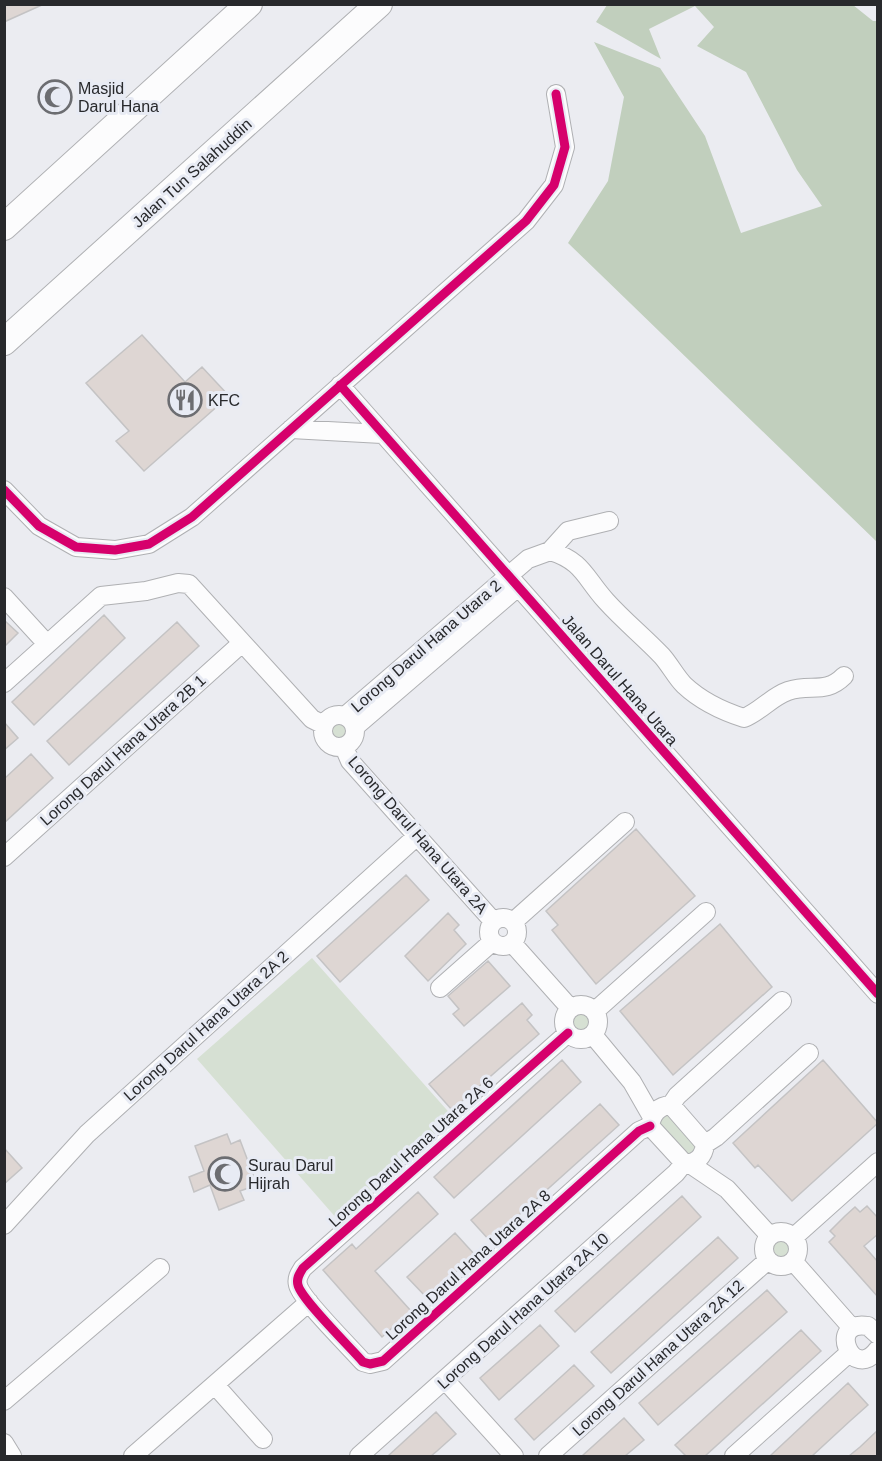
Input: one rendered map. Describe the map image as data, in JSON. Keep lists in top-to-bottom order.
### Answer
{
  "streets": {
    "highway": ["Jalan Tun Salahuddin"],
    "street": [
      "Lorong Darul Hana Utara 2",
      "Jalan Darul Hana Utara",
      "Lorong Darul Hana Utara 2B 1",
      "Lorong Darul Hana Utara 2A",
      "Lorong Darul Hana Utara 2A 2",
      "Lorong Darul Hana Utara 2A 6",
      "Lorong Darul Hana Utara 2A 8",
      "Lorong Darul Hana Utara 2A 10",
      "Lorong Darul Hana Utara 2A 12"
    ]
  },
  "crossings": [
    ["Lorong Darul Hana Utara 2", "Jalan Darul Hana Utara"],
    ["Lorong Darul Hana Utara 2", "Lorong Darul Hana Utara 2A"],
    ["Lorong Darul Hana Utara 2A", "Lorong Darul Hana Utara 2A 2"],
    ["Lorong Darul Hana Utara 2A 6", "Lorong Darul Hana Utara 2A 8"]
  ],
  "places": {
    "mosque": ["Masjid Darul Hana", "Surau Darul Hijrah"],
    "restaurant": ["KFC"]
  }
}
